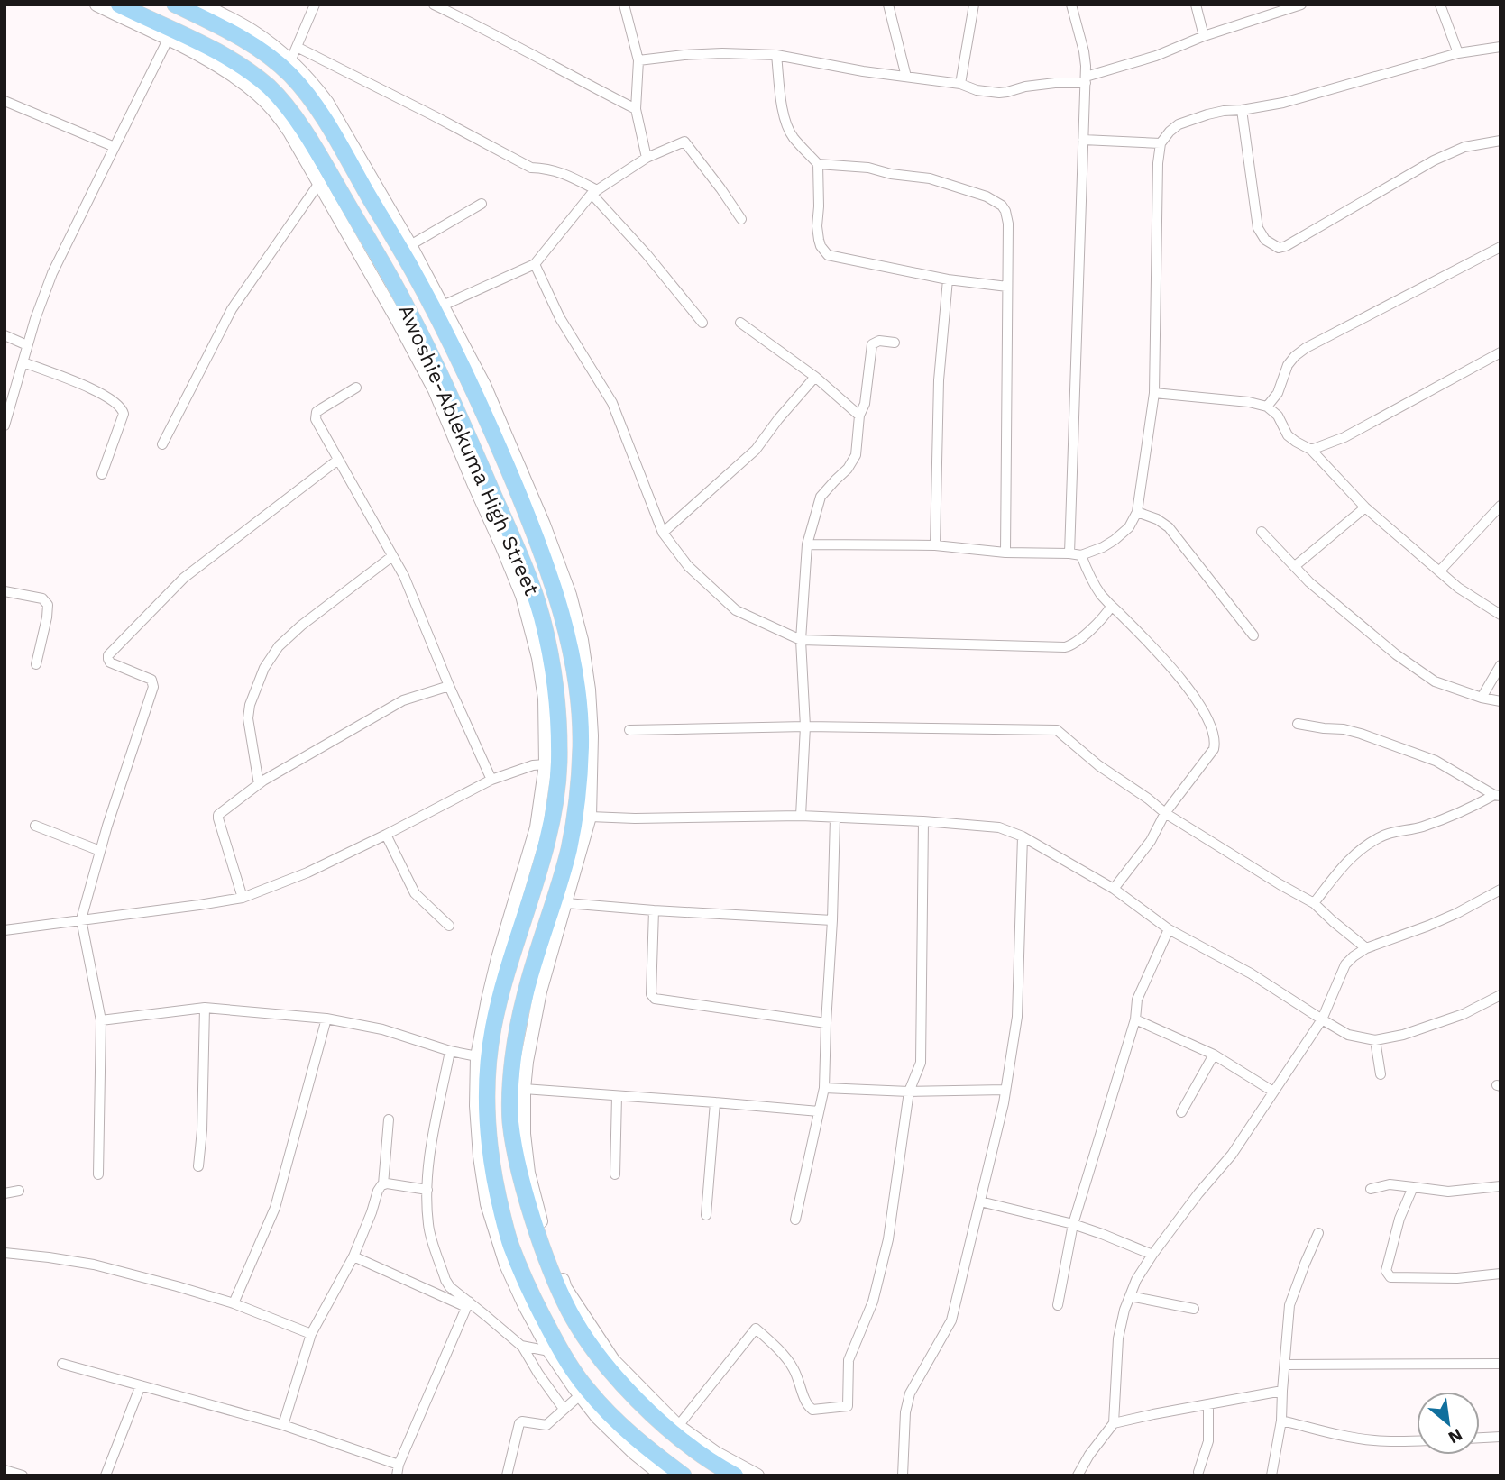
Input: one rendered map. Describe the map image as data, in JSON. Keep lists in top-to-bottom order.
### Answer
{
  "streets": {
    "main road": ["Awoshie-Ablekuma High Street"]
  },
  "north": "bottom right"
}
